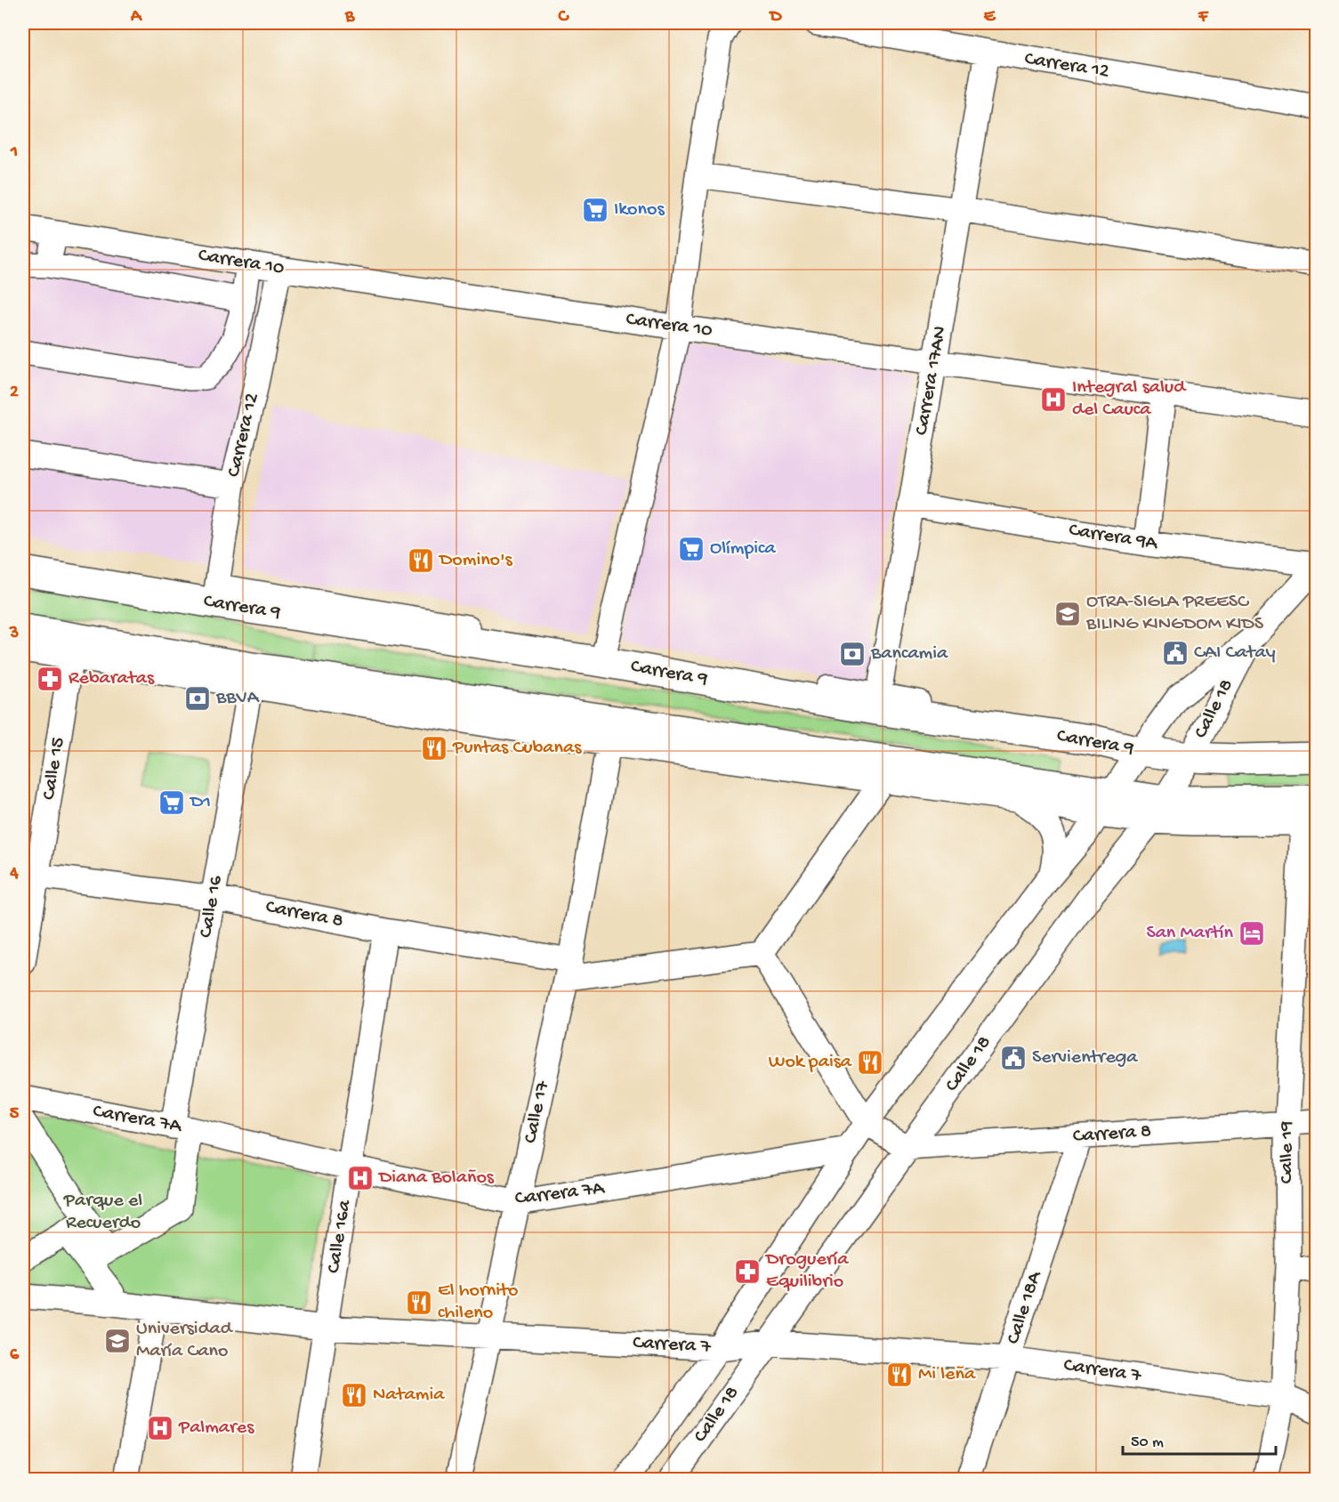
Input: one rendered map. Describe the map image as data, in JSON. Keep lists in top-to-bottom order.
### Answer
{
  "streets": {
    "main road": ["Carrera 9"],
    "street": [
      "Carrera 12",
      "Carrera 10",
      "Carrera 17AN",
      "Carrera 9A",
      "Calle 18",
      "Calle 15",
      "Calle 16",
      "Carrera 8",
      "Calle 17",
      "Carrera 7A",
      "Calle 19",
      "Calle 16a",
      "Calle 18A",
      "Carrera 7"
    ]
  },
  "crossings": [
    ["Carrera 12", "Carrera 10"],
    ["Carrera 12", "Carrera 17AN"],
    ["Carrera 12", "Carrera 9"],
    ["Carrera 10", "Carrera 17AN"],
    ["Carrera 17AN", "Carrera 9A"],
    ["Carrera 17AN", "Carrera 9"],
    ["Carrera 9", "Calle 18"],
    ["Calle 18", "Carrera 8"],
    ["Calle 18", "Carrera 7A"],
    ["Calle 18", "Carrera 7"],
    ["Calle 15", "Carrera 8"],
    ["Calle 16", "Carrera 8"],
    ["Calle 16", "Carrera 7A"],
    ["Carrera 8", "Calle 17"],
    ["Carrera 8", "Calle 19"],
    ["Carrera 8", "Calle 16a"],
    ["Carrera 8", "Calle 18A"],
    ["Calle 17", "Carrera 7A"],
    ["Calle 17", "Carrera 7"],
    ["Carrera 7A", "Calle 16a"],
    ["Calle 19", "Carrera 7"],
    ["Calle 16a", "Carrera 7"],
    ["Calle 18A", "Carrera 7"]
  ],
  "parks": ["Parque el Recuerdo"],
  "places": {
    "supermarket": ["Ikonos", "Olímpica", "D1"],
    "hospital": ["Integral salud del Cauca", "Diana Bolaños", "Palmares"],
    "restaurant": [
      "Domino's",
      "Puntas Cubanas",
      "Wok paisa",
      "El hornito chileno",
      "Mi leña",
      "Natamia"
    ],
    "school or university": ["OTRA-SIGLA PREESC BILING KINGDOM KIDS", "Universidad María Cano"],
    "public building": ["CAI Catay", "Servientrega"],
    "bank": ["Bancamia", "BBVA"],
    "pharmacy": ["Rebaratas", "Droguería Equilibrio"],
    "hotel": ["San Martín"]
  },
  "scale_bar": "50 m",
  "grid": {
    "columns": [
      "A",
      "B",
      "C",
      "D",
      "E",
      "F"
    ],
    "rows": [
      "1",
      "2",
      "3",
      "4",
      "5",
      "6"
    ]
  }
}
